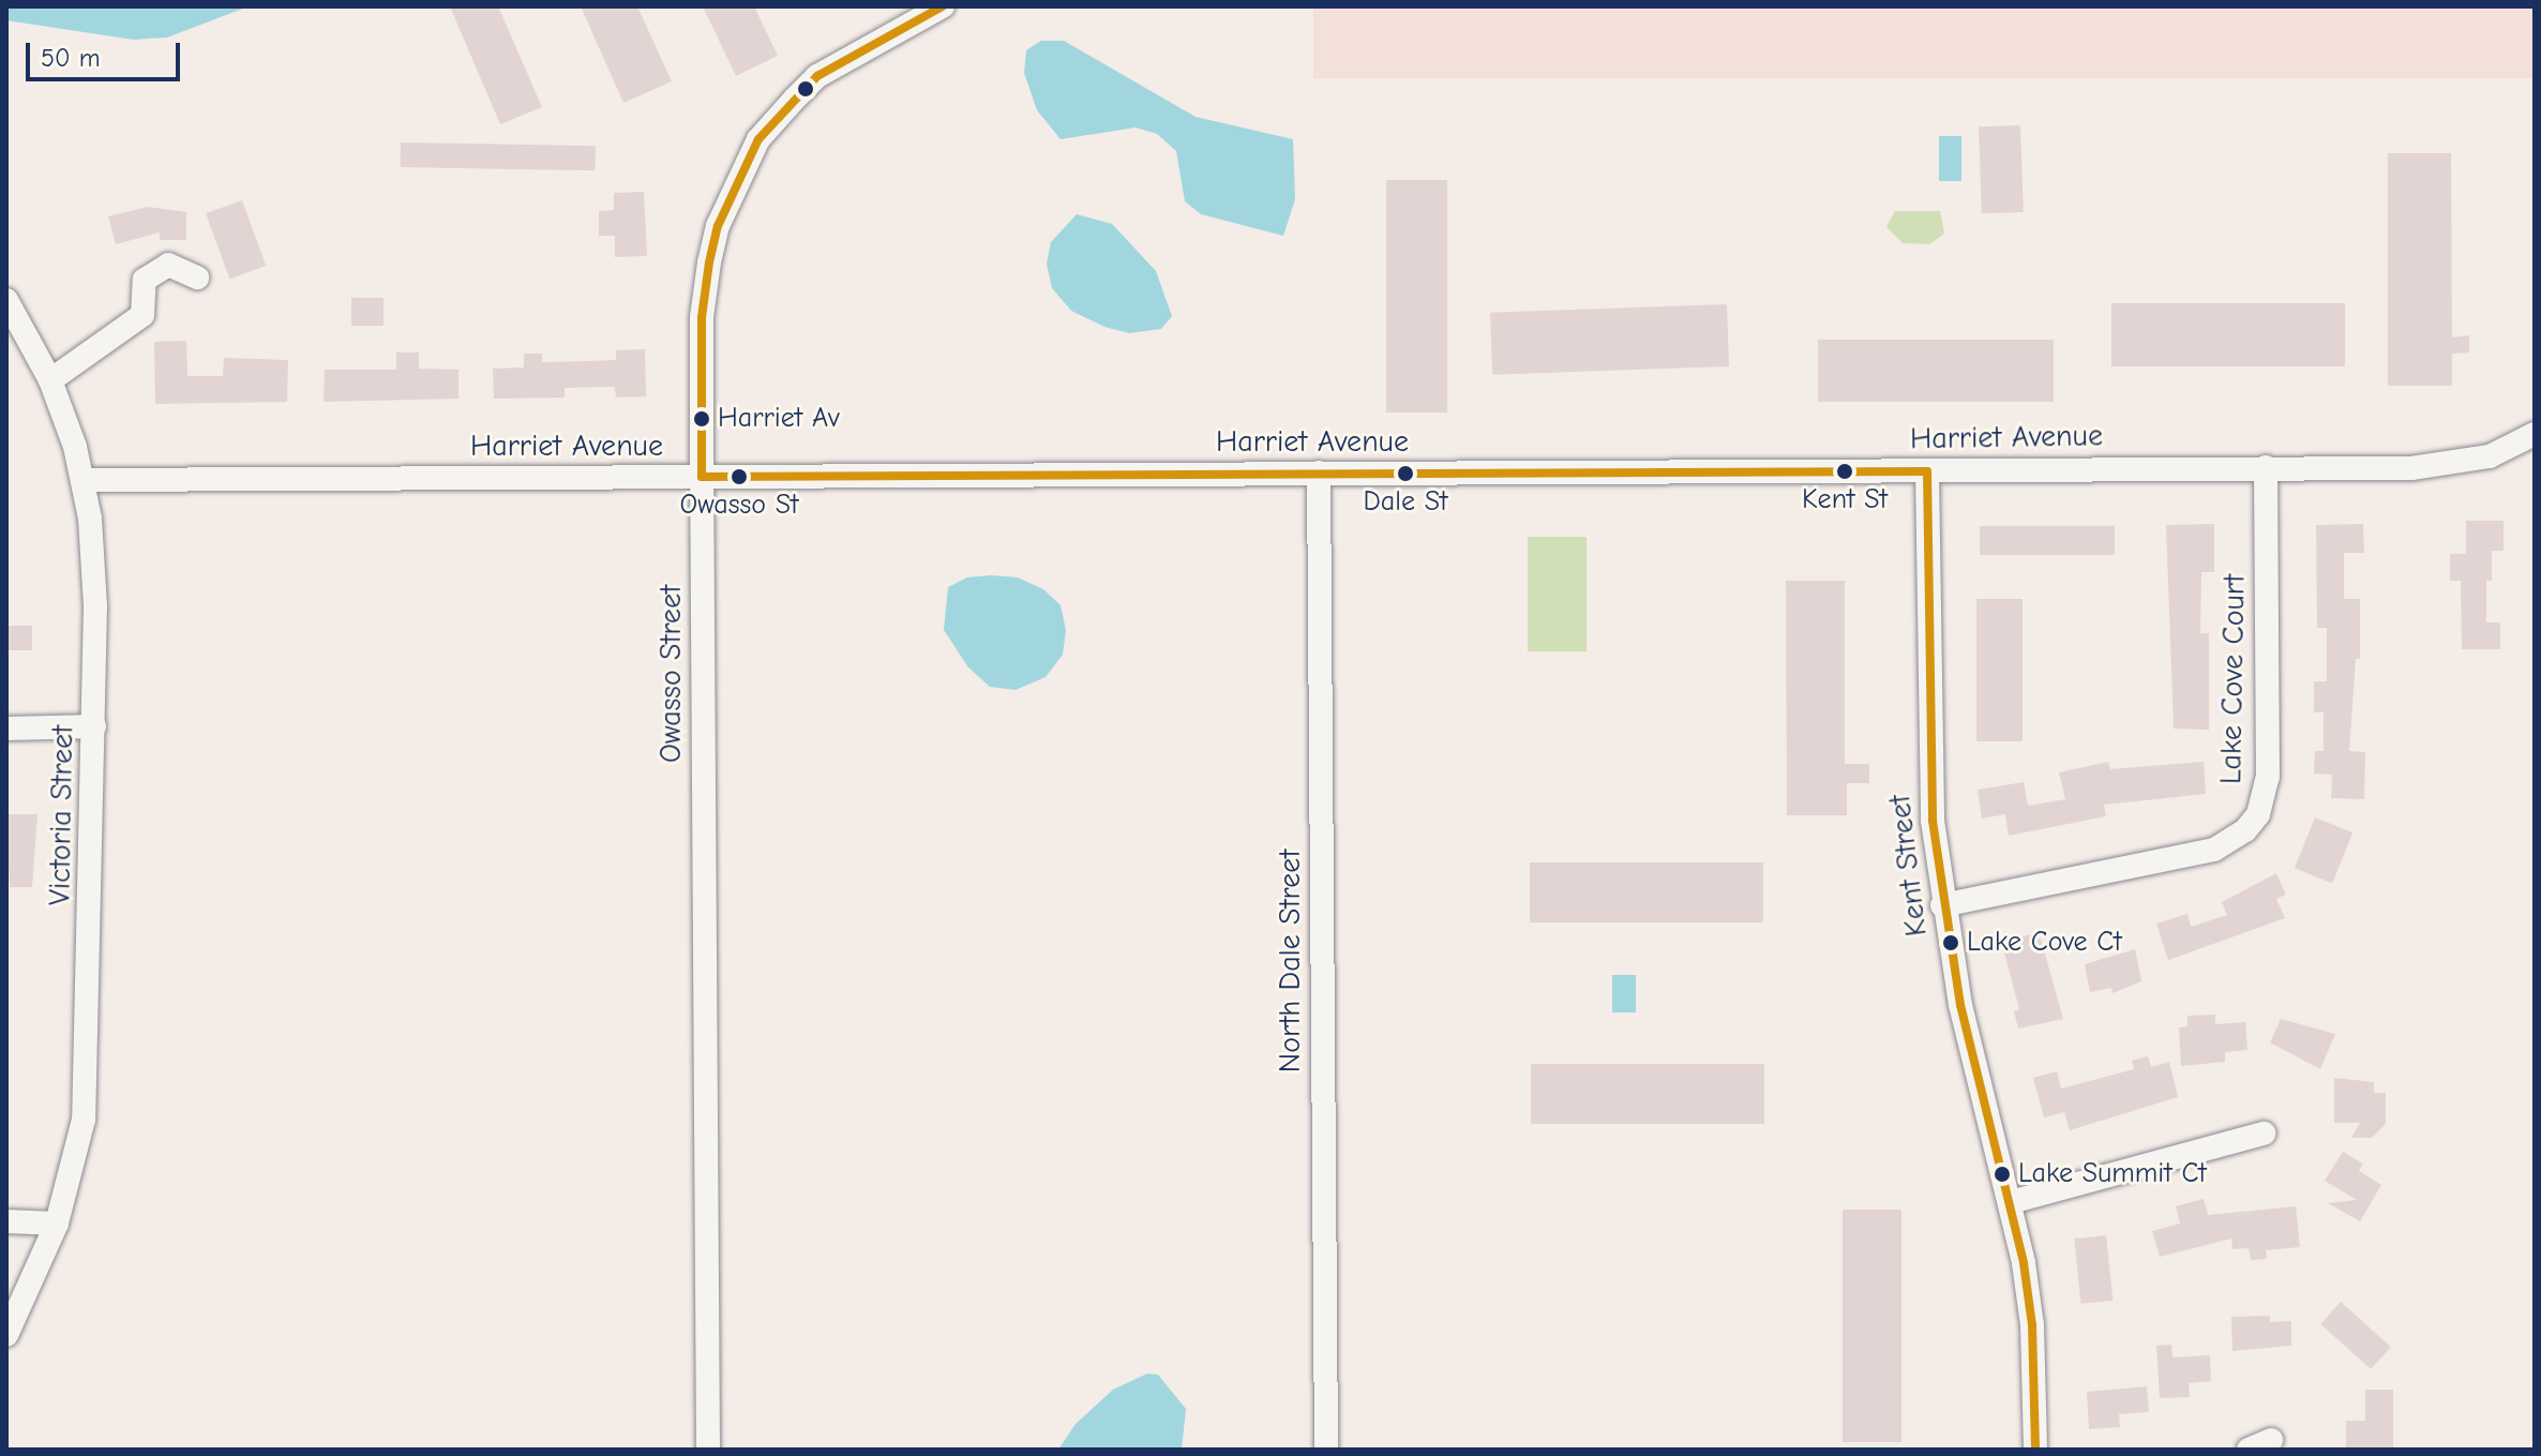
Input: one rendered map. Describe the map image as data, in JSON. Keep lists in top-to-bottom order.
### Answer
{
  "streets": {
    "street": [
      "Harriet Avenue",
      "Owasso Street",
      "Lake Cove Court",
      "Victoria Street",
      "Kent Street",
      "North Dale Street"
    ]
  },
  "crossings": [
    ["Harriet Avenue", "Owasso Street"],
    ["Harriet Avenue", "Lake Cove Court"],
    ["Harriet Avenue", "Victoria Street"],
    ["Harriet Avenue", "Kent Street"],
    ["Harriet Avenue", "North Dale Street"],
    ["Lake Cove Court", "Kent Street"]
  ],
  "places": [
    "Harriet Av",
    "Kent St",
    "Dale St",
    "Owasso St",
    "Lake Cove Ct",
    "Lake Summit Ct"
  ],
  "scale_bar": "50 m"
}
